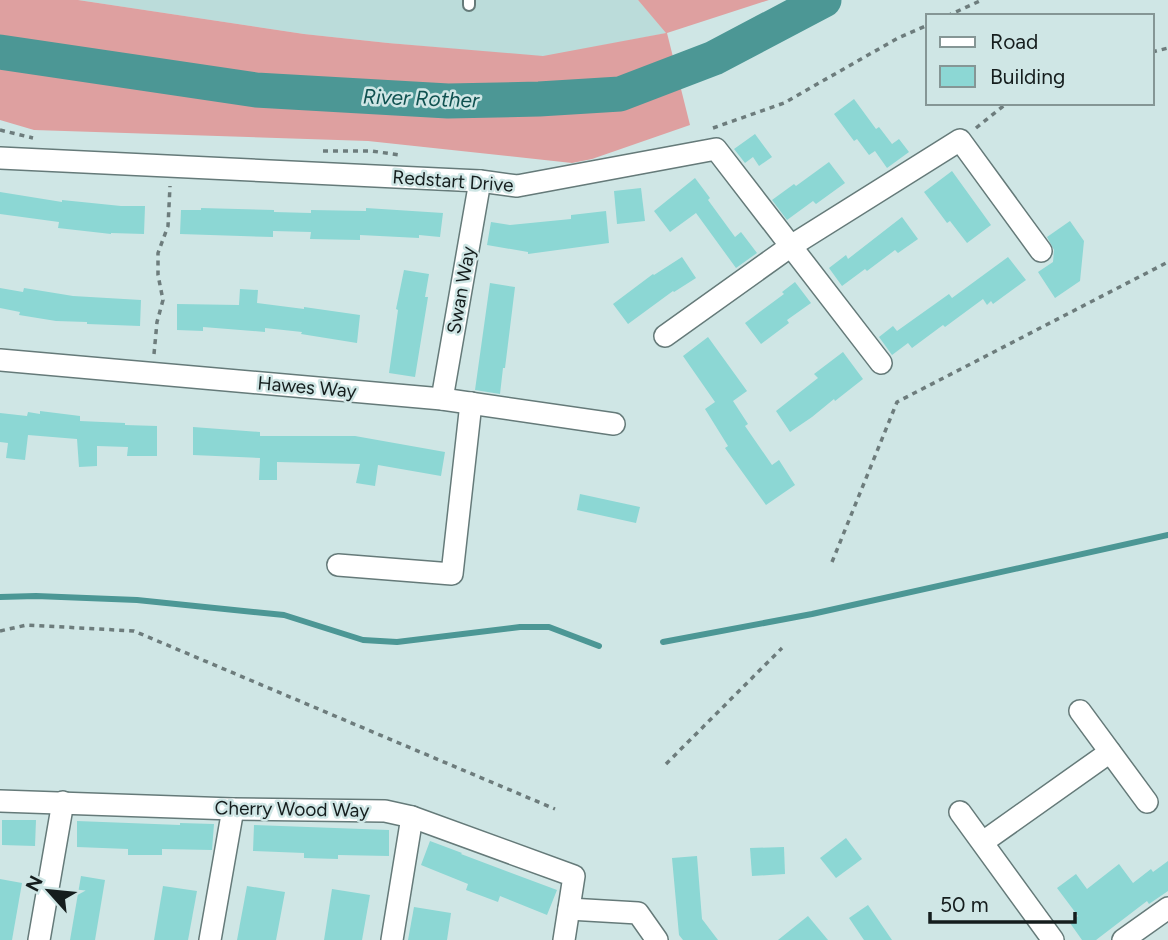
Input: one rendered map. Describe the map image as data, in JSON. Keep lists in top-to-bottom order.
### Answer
{
  "streets": {
    "street": [
      "Redstart Drive",
      "Swan Way",
      "Hawes Way",
      "Cherry Wood Way"
    ]
  },
  "crossings": [
    ["Redstart Drive", "Swan Way"],
    ["Swan Way", "Hawes Way"]
  ],
  "water": ["River Rother"],
  "legend": ["Road", "Building"],
  "scale_bar": "50 m",
  "north": "top left"
}
